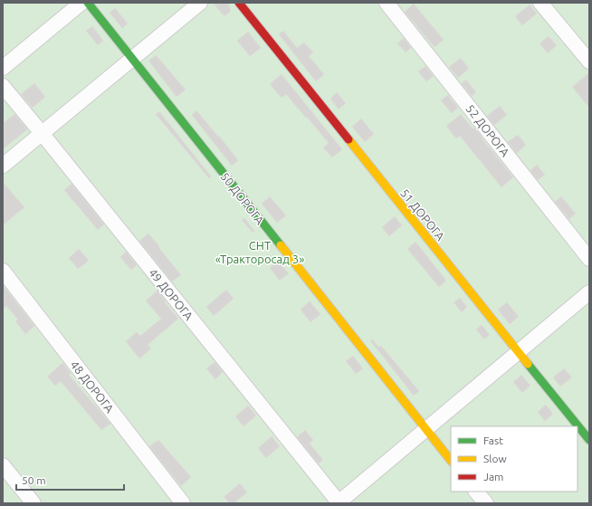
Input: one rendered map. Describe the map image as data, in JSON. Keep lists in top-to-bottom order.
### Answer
{
  "streets": {
    "street": [
      "52 ДОРОГА",
      "50 ДОРОГА",
      "51 ДОРОГА",
      "49 ДОРОГА",
      "48 ДОРОГА"
    ]
  },
  "parks": ["СНТ «Тракторосад 3»"],
  "legend": ["Fast", "Slow", "Jam"],
  "scale_bar": "50 m"
}
